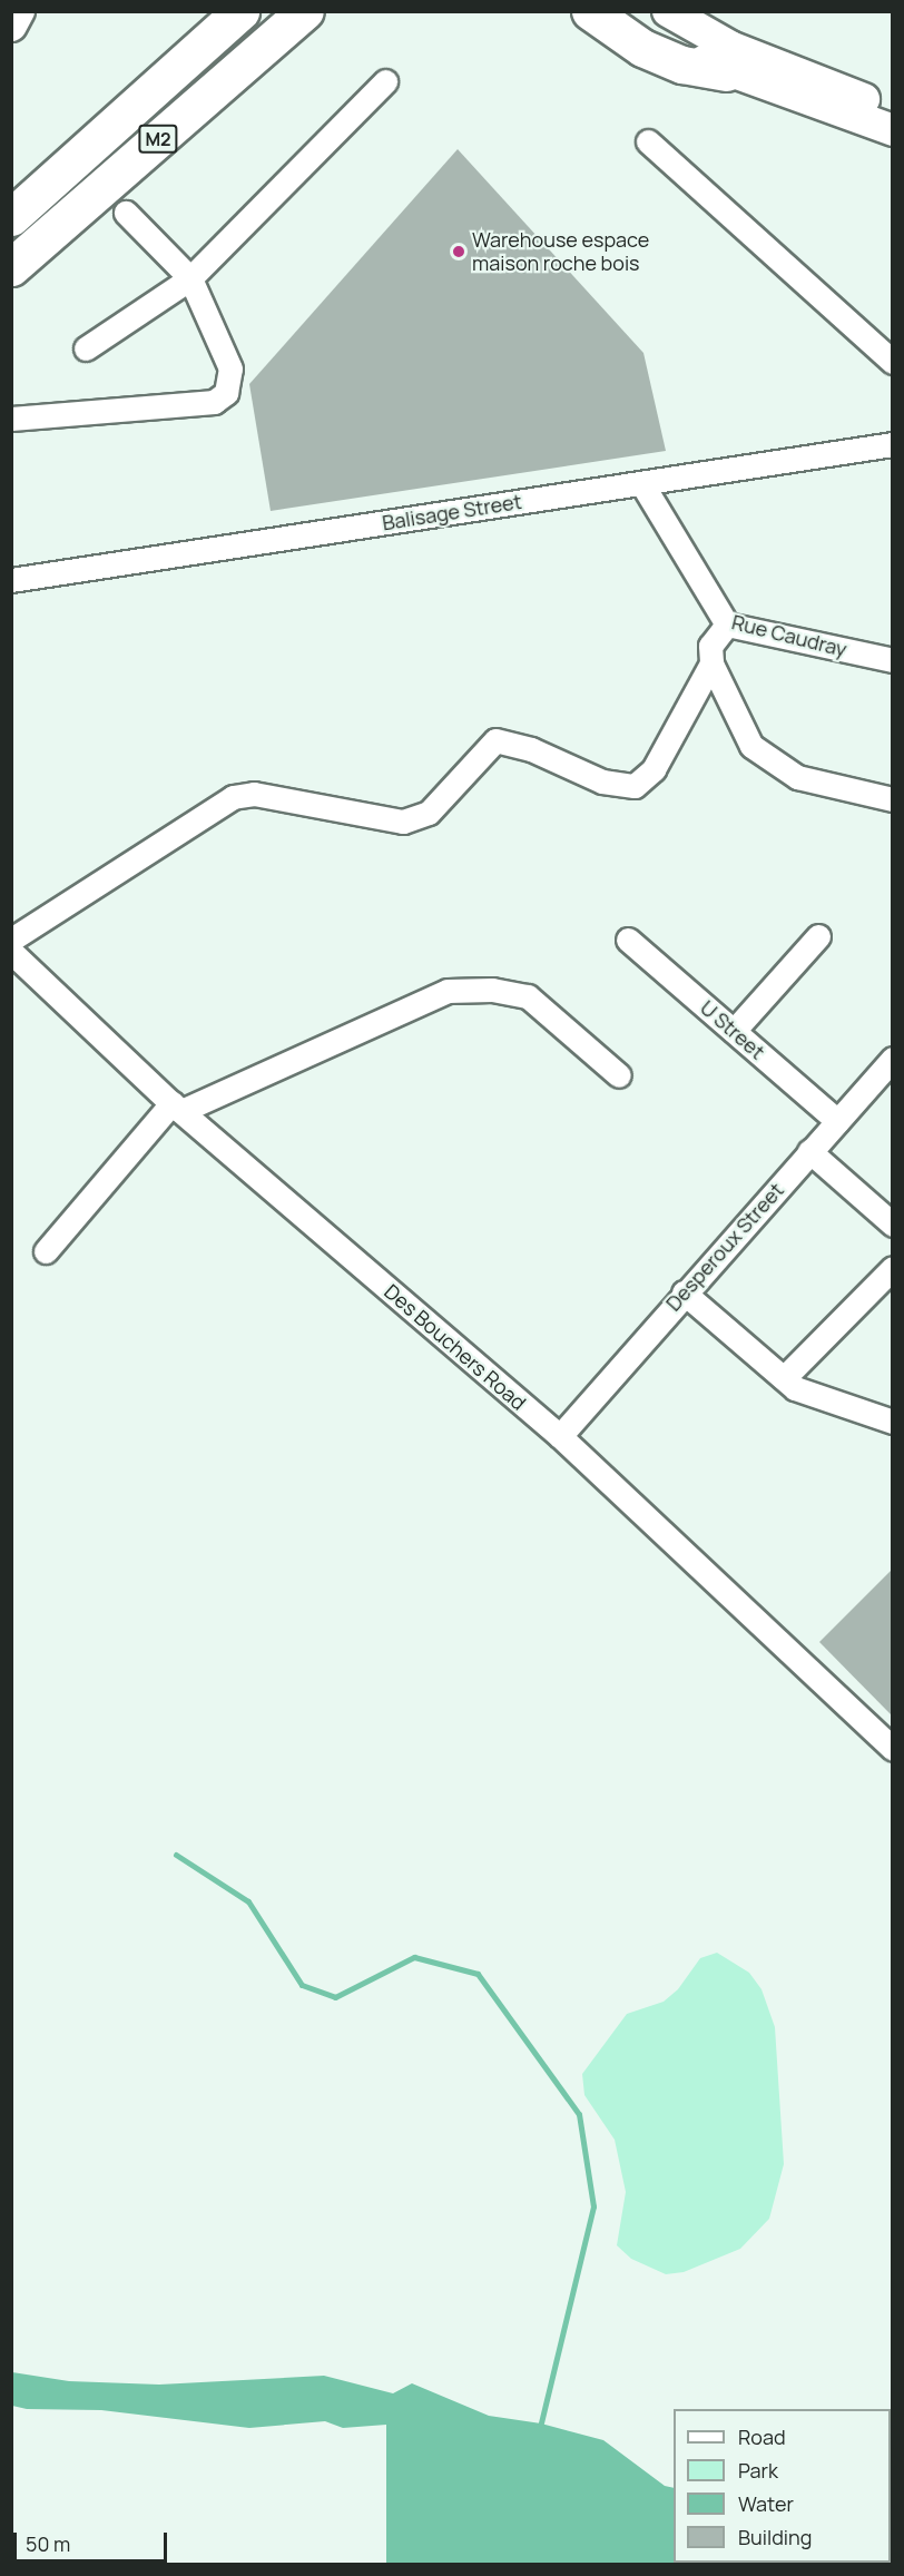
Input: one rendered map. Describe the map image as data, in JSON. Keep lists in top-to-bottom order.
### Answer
{
  "streets": {
    "highway": ["M2"],
    "street": [
      "Balisage Street",
      "Rue Caudray",
      "U Street",
      "Desperoux Street",
      "Des Bouchers Road"
    ]
  },
  "crossings": [
    ["Balisage Street", "Rue Caudray"],
    ["U Street", "Desperoux Street"],
    ["Desperoux Street", "Des Bouchers Road"]
  ],
  "places": ["Warehouse espace maison roche bois"],
  "legend": [
    "Road",
    "Park",
    "Water",
    "Building"
  ],
  "scale_bar": "50 m"
}
